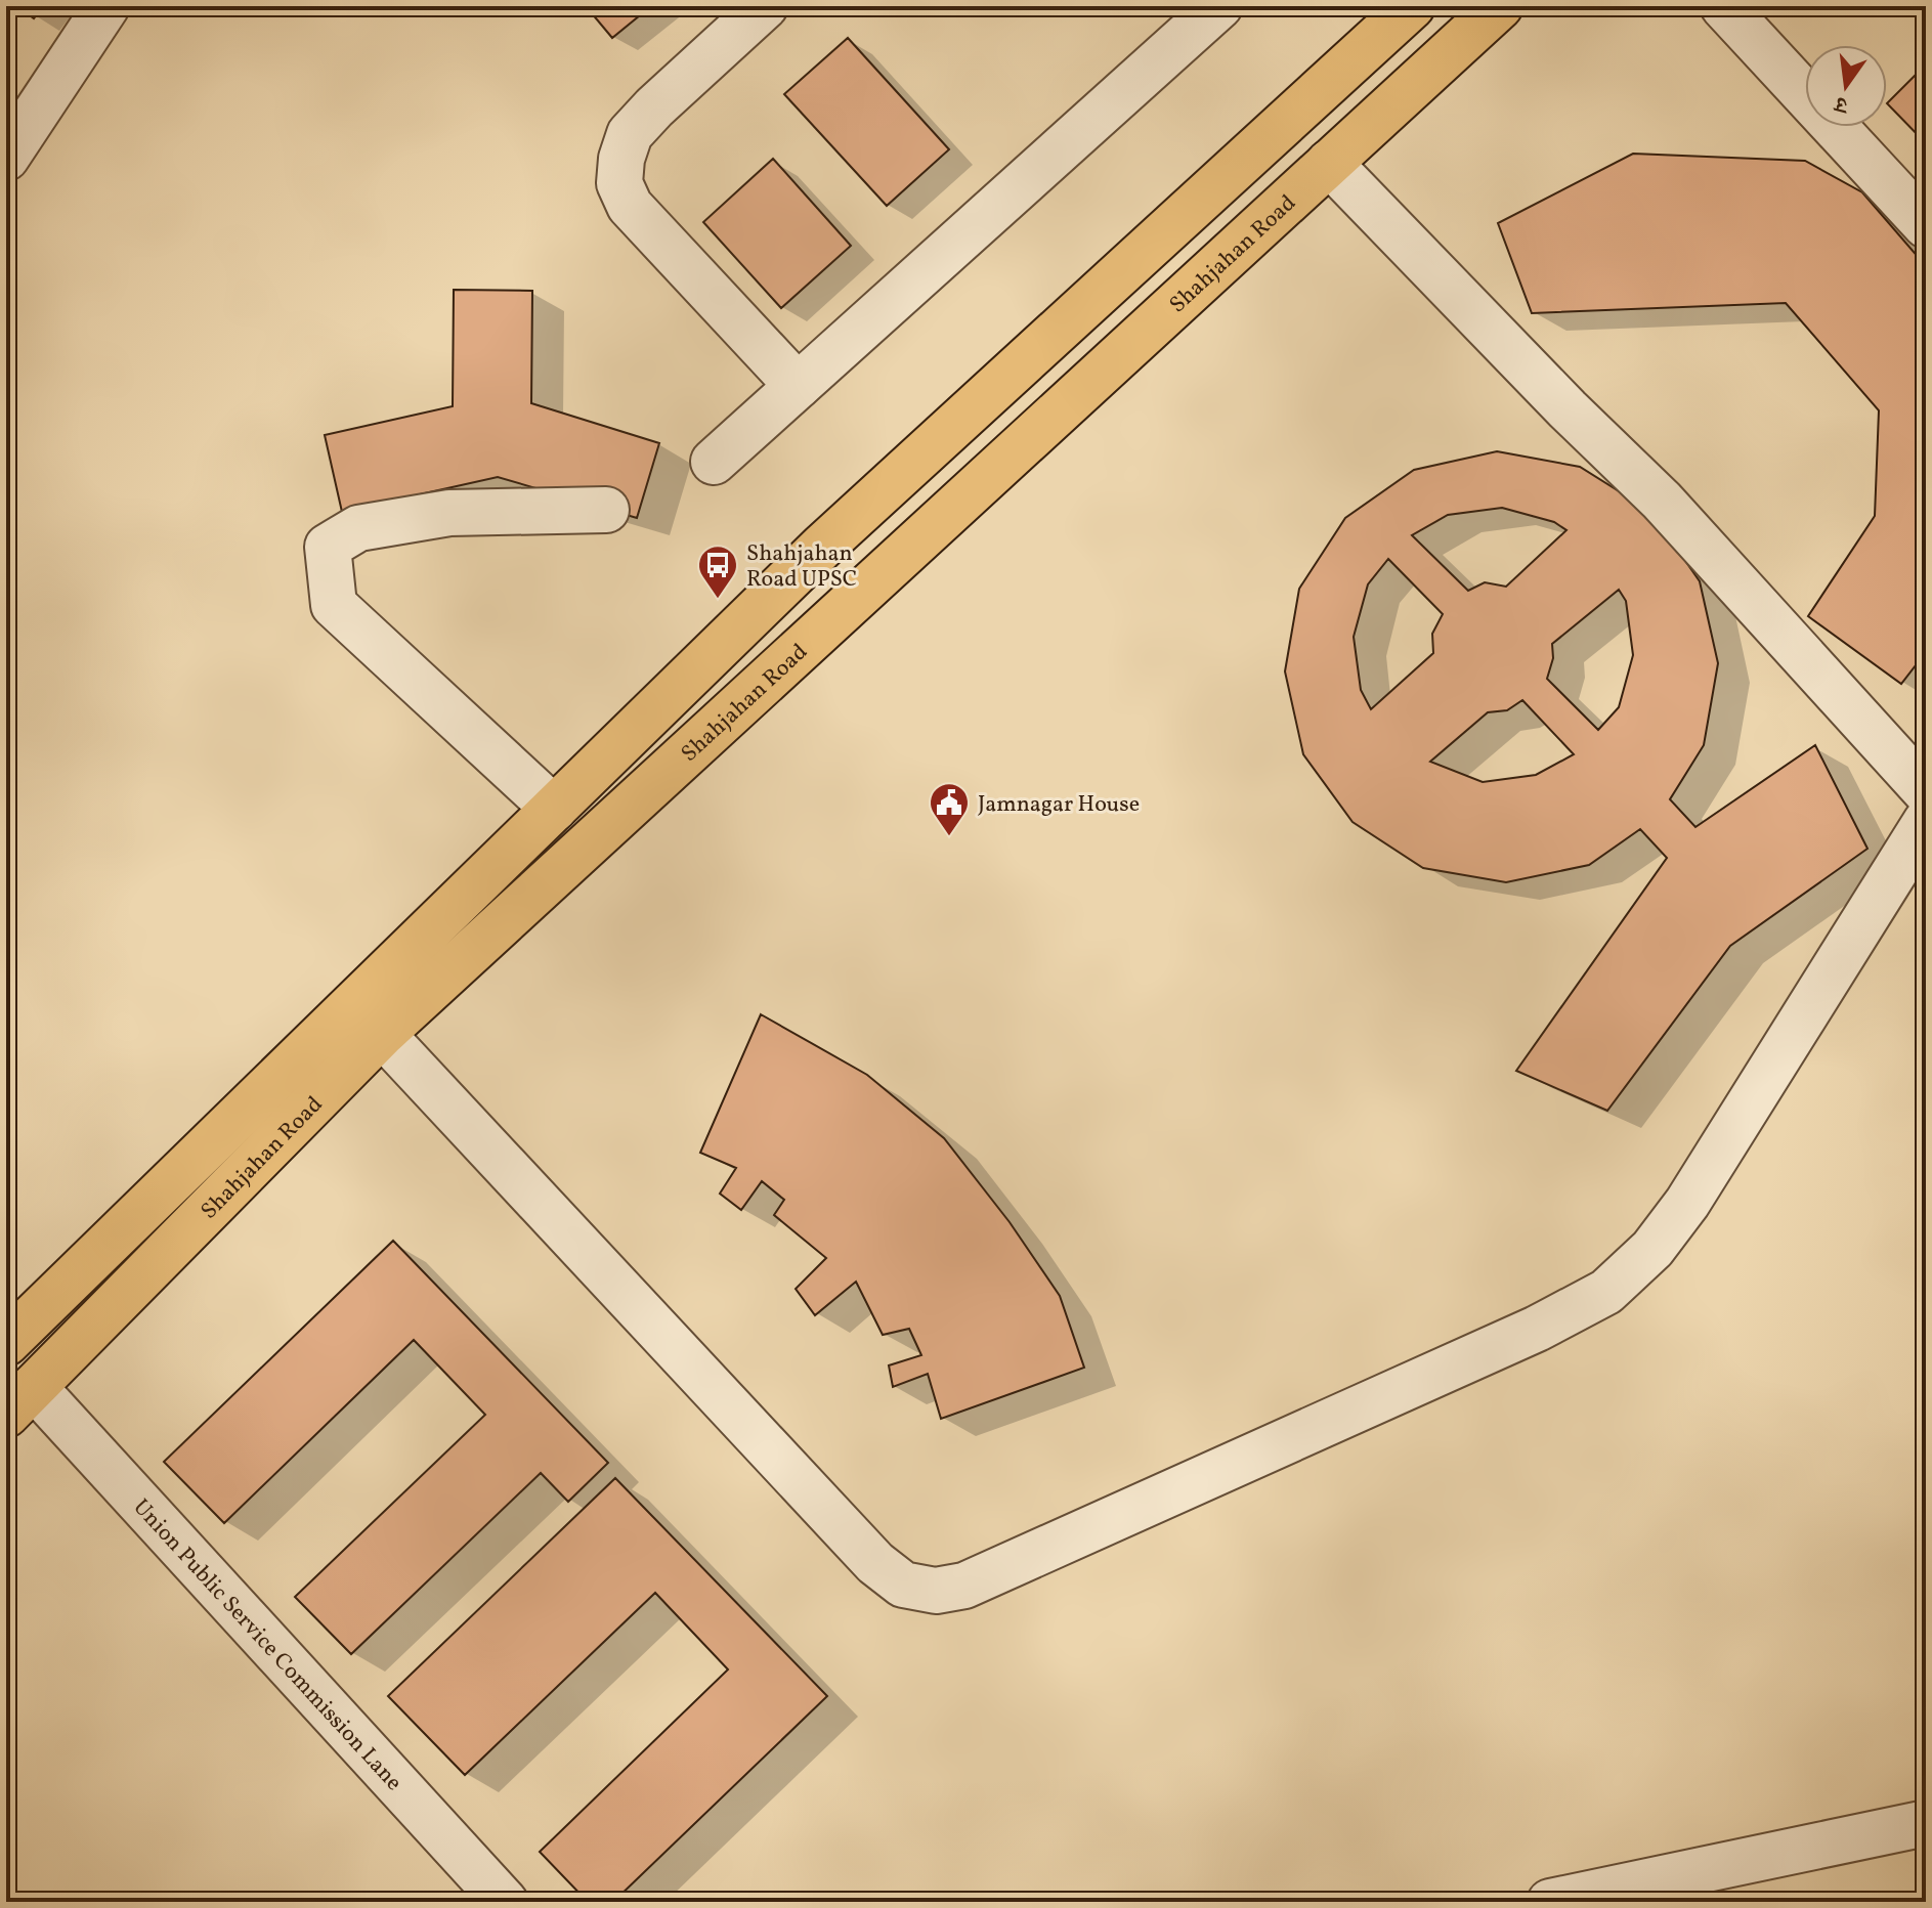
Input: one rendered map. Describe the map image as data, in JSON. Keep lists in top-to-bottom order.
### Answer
{
  "streets": {
    "main road": ["Shahjahan Road"],
    "street": ["Union Public Service Commission Lane"]
  },
  "crossings": [
    ["Shahjahan Road", "Union Public Service Commission Lane"]
  ],
  "places": {
    "bus stop": ["Shahjahan Road UPSC"],
    "public building": ["Jamnagar House"]
  },
  "north": "bottom"
}
